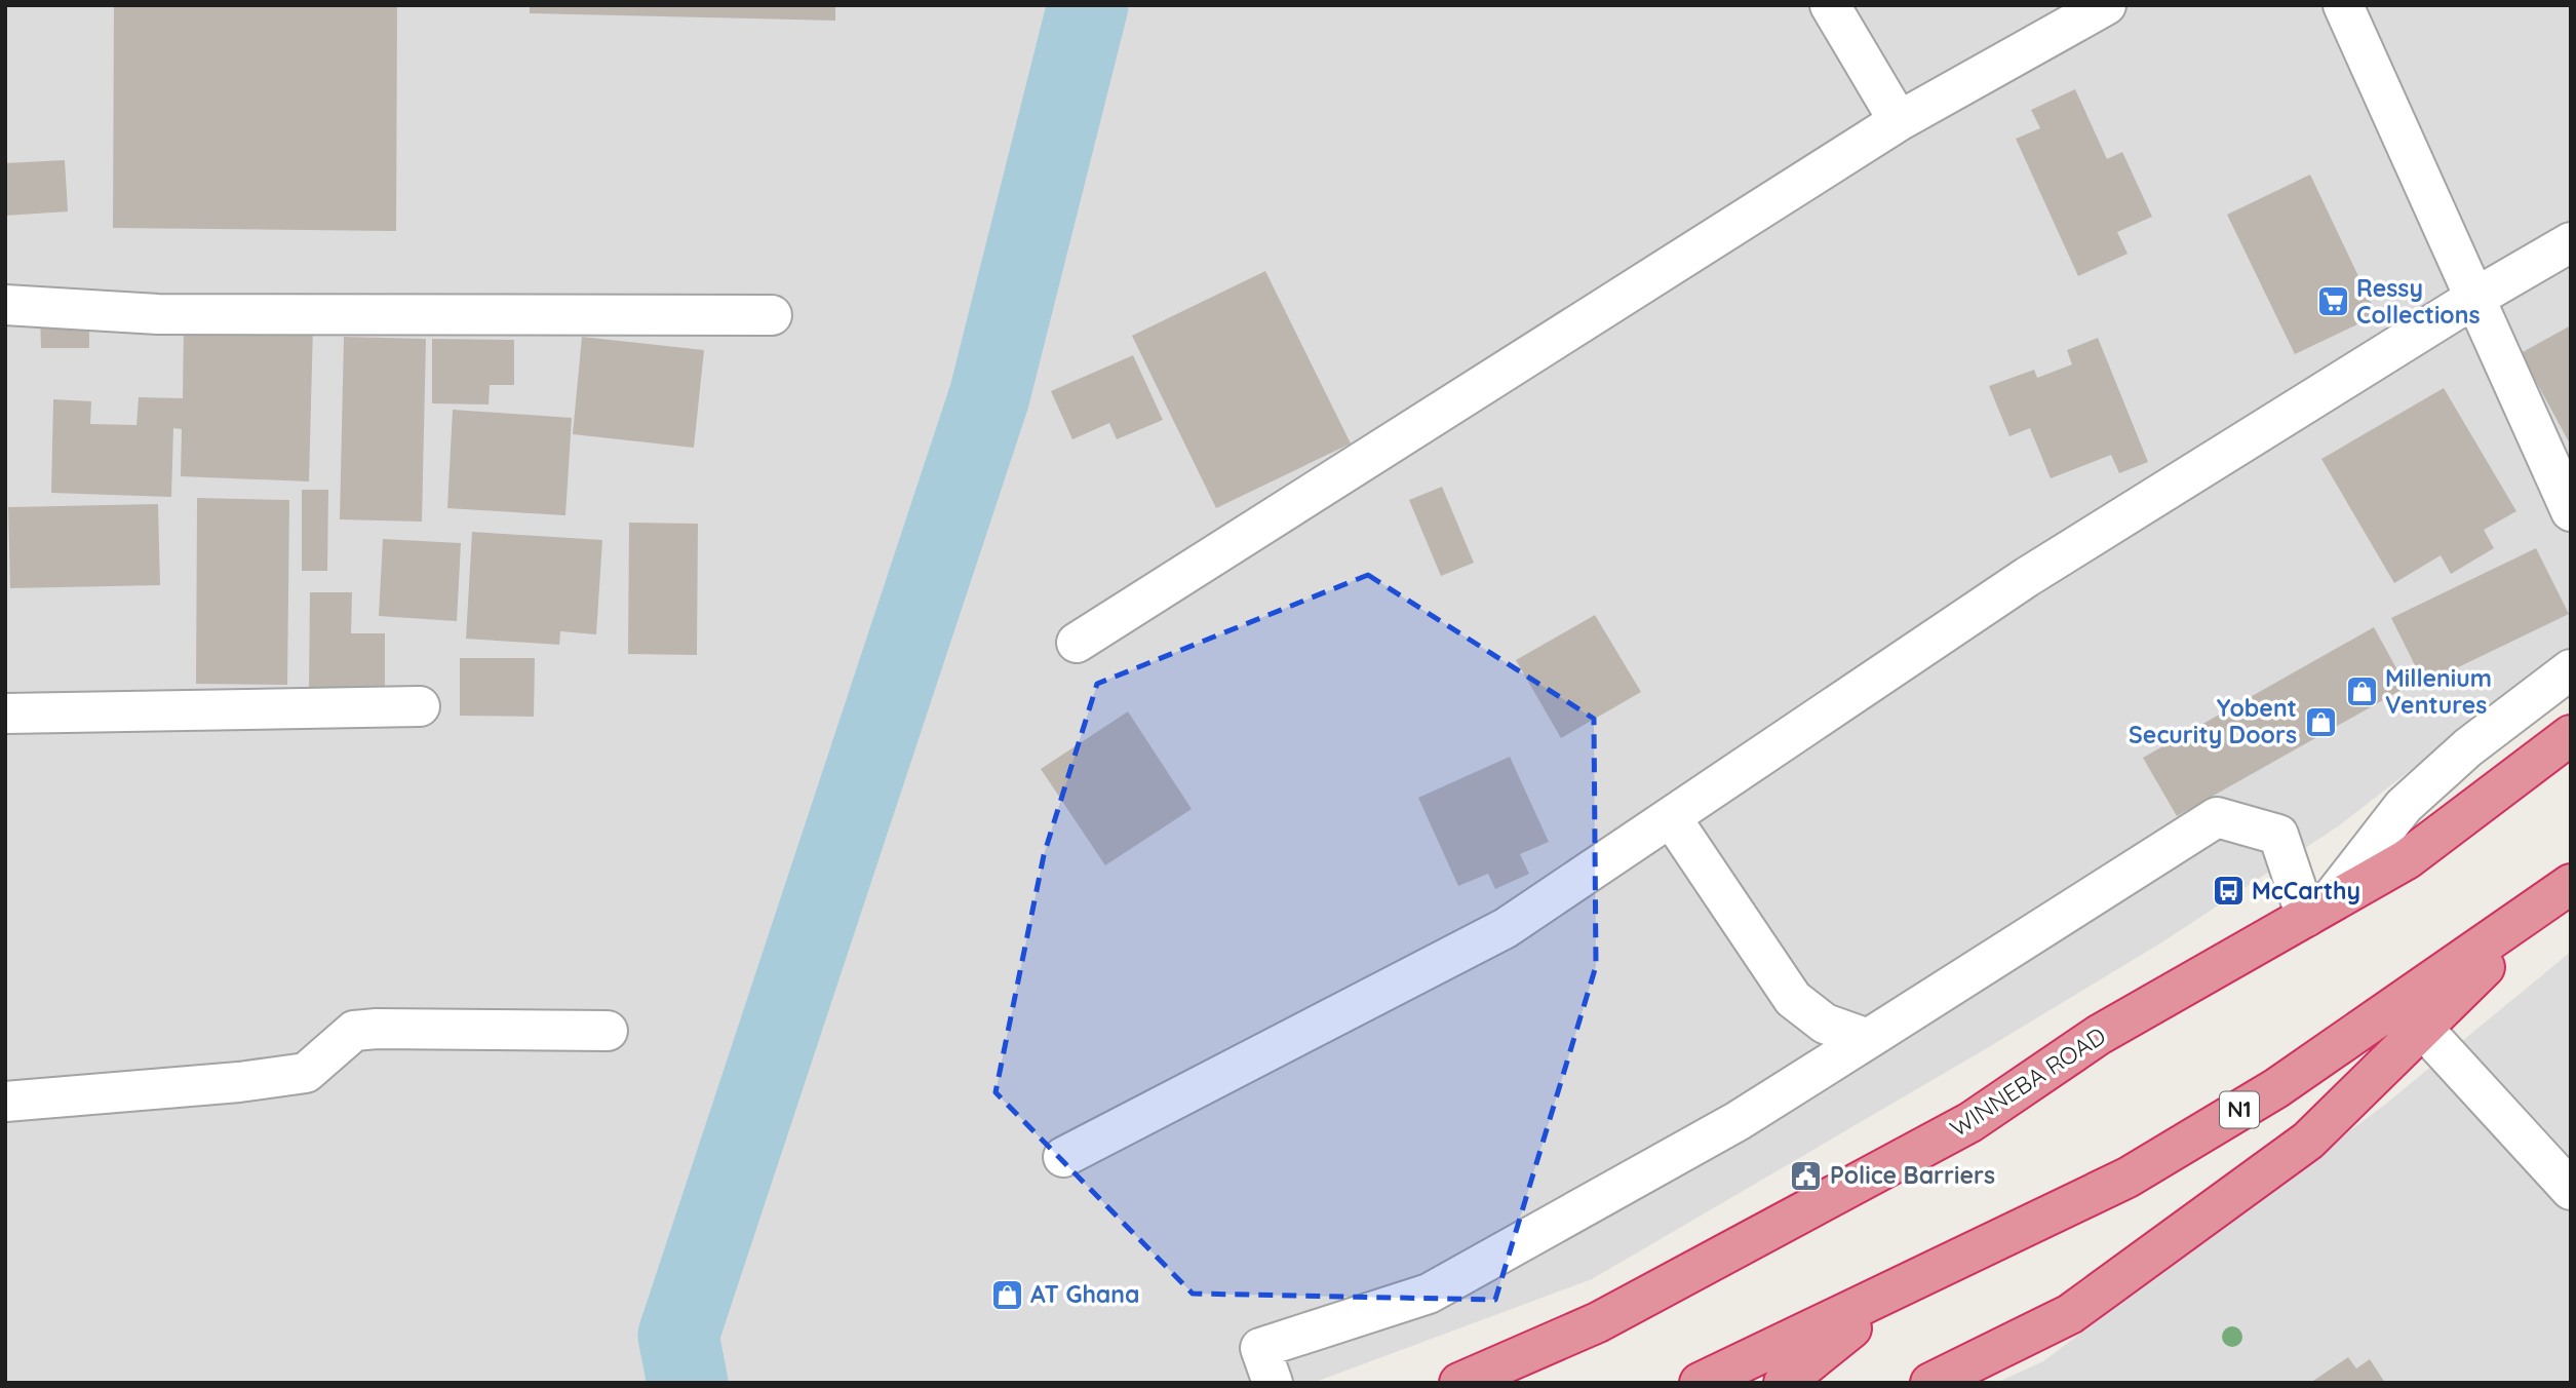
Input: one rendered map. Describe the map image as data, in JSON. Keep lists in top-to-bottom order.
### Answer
{
  "streets": {
    "highway": ["WINNEBA ROAD", "N1"]
  },
  "places": {
    "supermarket": ["Ressy Collections"],
    "shop": ["Millenium Ventures", "Yobent Security Doors", "AT Ghana"],
    "bus stop": ["McCarthy"],
    "public building": ["Police Barriers"]
  }
}
